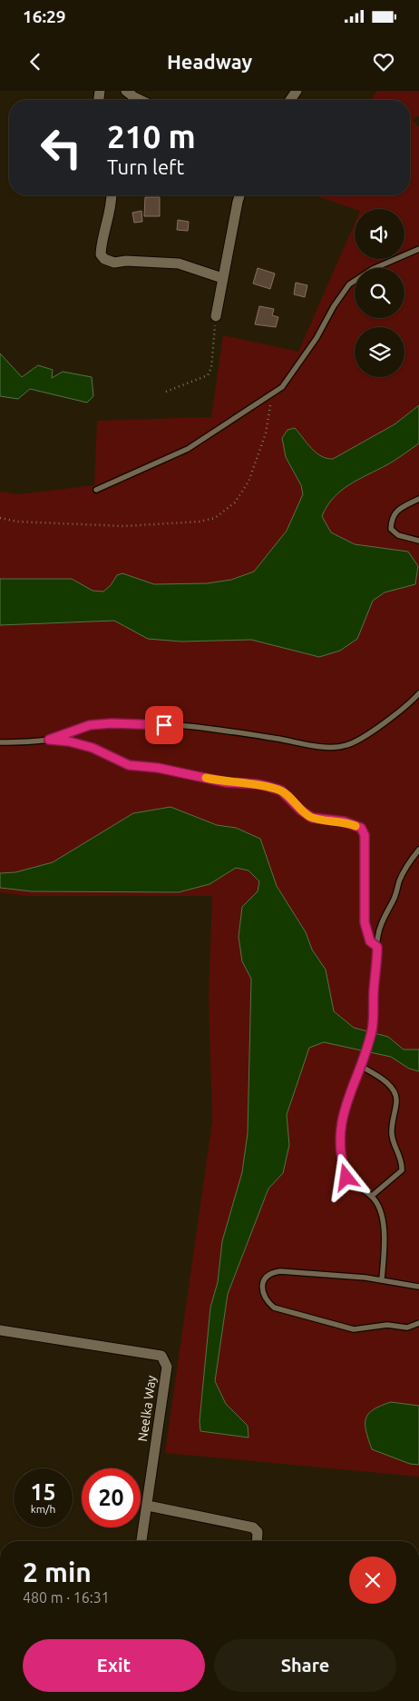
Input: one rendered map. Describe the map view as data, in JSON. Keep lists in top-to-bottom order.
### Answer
{
  "streets": {
    "street": ["Neelka Way"]
  },
  "page": {
    "status": "16:29",
    "header": "Headway",
    "turn": ["210 m", "Turn left"],
    "speed": "15 km/h",
    "limit": "20",
    "heading": ["2 min", "480 m · 16:31"],
    "buttons": ["Exit", "Share"]
  }
}
